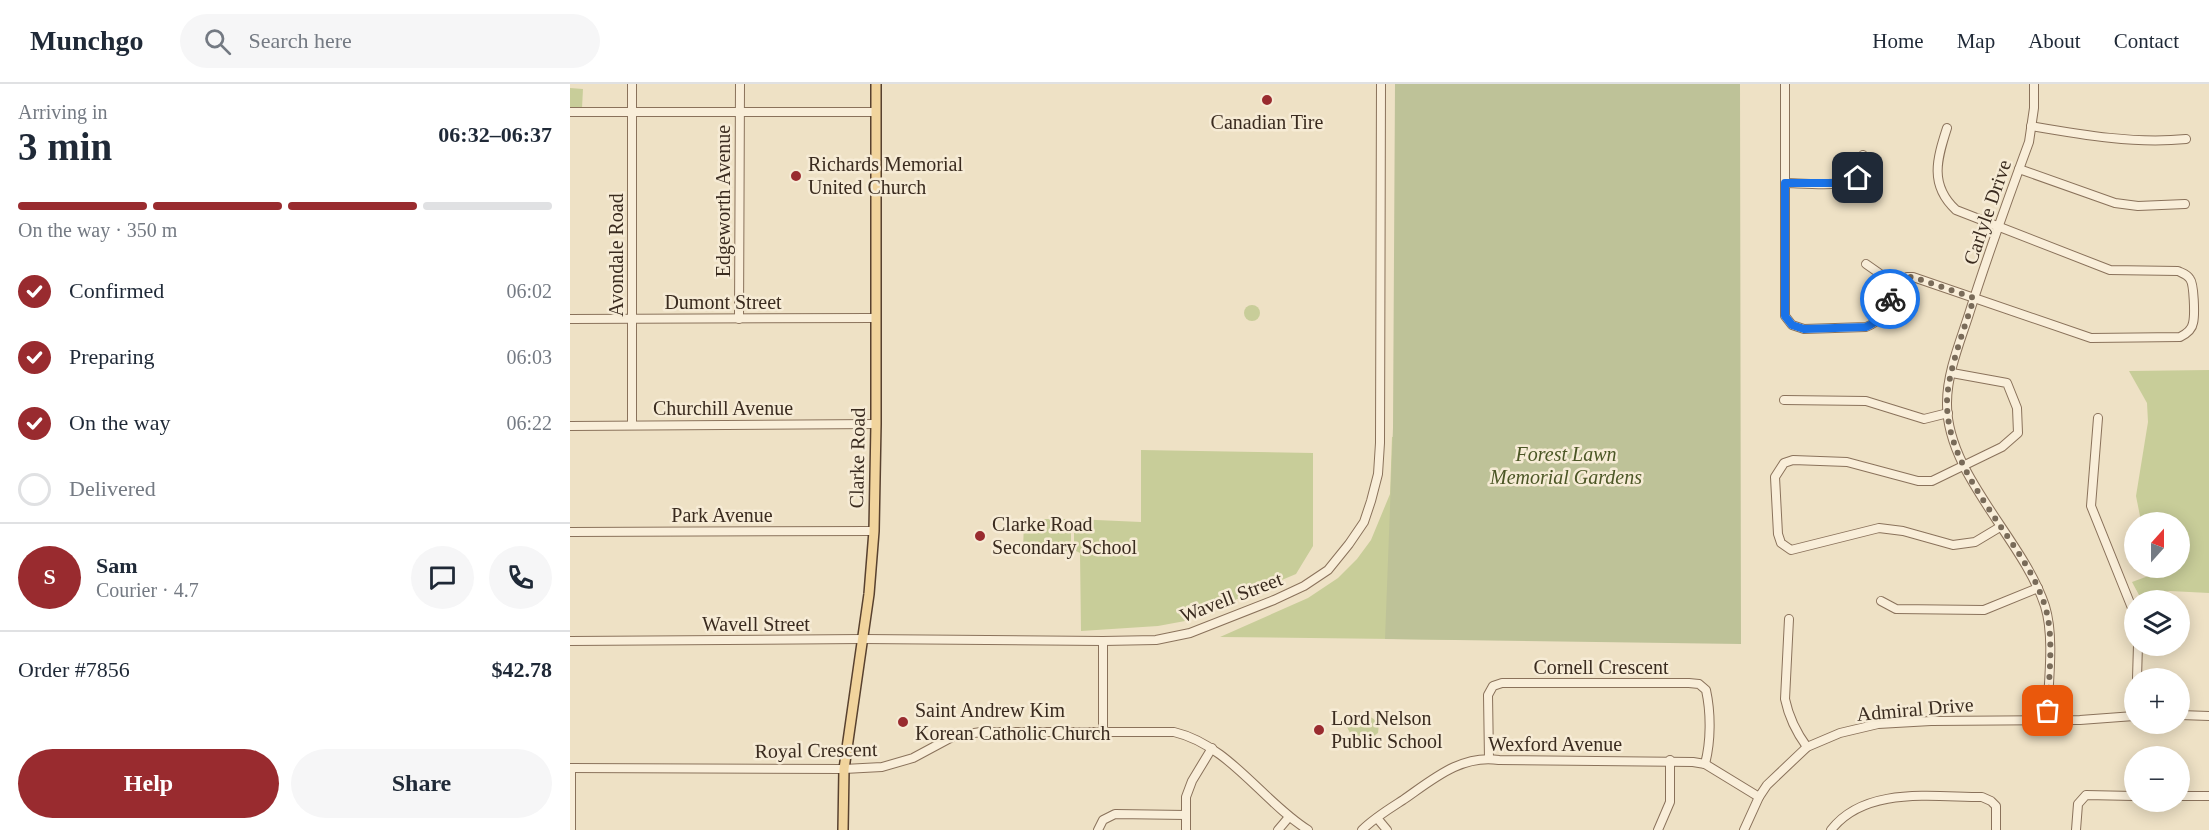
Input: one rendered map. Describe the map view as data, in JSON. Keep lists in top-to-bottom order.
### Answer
{
  "streets": {
    "main road": ["Clarke Road"],
    "street": [
      "Edgeworth Avenue",
      "Carlyle Drive",
      "Avondale Road",
      "Dumont Street",
      "Churchill Avenue",
      "Park Avenue",
      "Wavell Street",
      "Cornell Crescent",
      "Admiral Drive",
      "Wexford Avenue",
      "Royal Crescent"
    ]
  },
  "crossings": [
    ["Edgeworth Avenue", "Dumont Street"],
    ["Carlyle Drive", "Admiral Drive"],
    ["Avondale Road", "Dumont Street"],
    ["Avondale Road", "Churchill Avenue"],
    ["Dumont Street", "Clarke Road"],
    ["Churchill Avenue", "Clarke Road"],
    ["Clarke Road", "Park Avenue"],
    ["Clarke Road", "Wavell Street"],
    ["Clarke Road", "Royal Crescent"],
    ["Cornell Crescent", "Wexford Avenue"],
    ["Admiral Drive", "Wexford Avenue"]
  ],
  "parks": ["Forest Lawn Memorial Gardens"],
  "places": [
    "Canadian Tire",
    "Richards Memorial United Church",
    "Clarke Road Secondary School",
    "Saint Andrew Kim Korean Catholic Church",
    "Lord Nelson Public School"
  ],
  "north": "top",
  "page": {
    "header": "Munchgo",
    "search": "Search here",
    "nav": [
      "Home",
      "Map",
      "About",
      "Contact"
    ],
    "heading": ["3 min", "Arriving in", "06:32–06:37"],
    "panel": [
      "Sam",
      "Courier · 4.7",
      "Order #7856",
      "$42.78"
    ],
    "bar": "On the way · 350 m",
    "list": [
      ["Confirmed", "06:02"],
      ["Preparing", "06:03"],
      ["On the way", "06:22"],
      "Delivered"
    ],
    "map_buttons": ["+", "−"],
    "round": "S",
    "buttons": ["Help", "Share"]
  }
}
